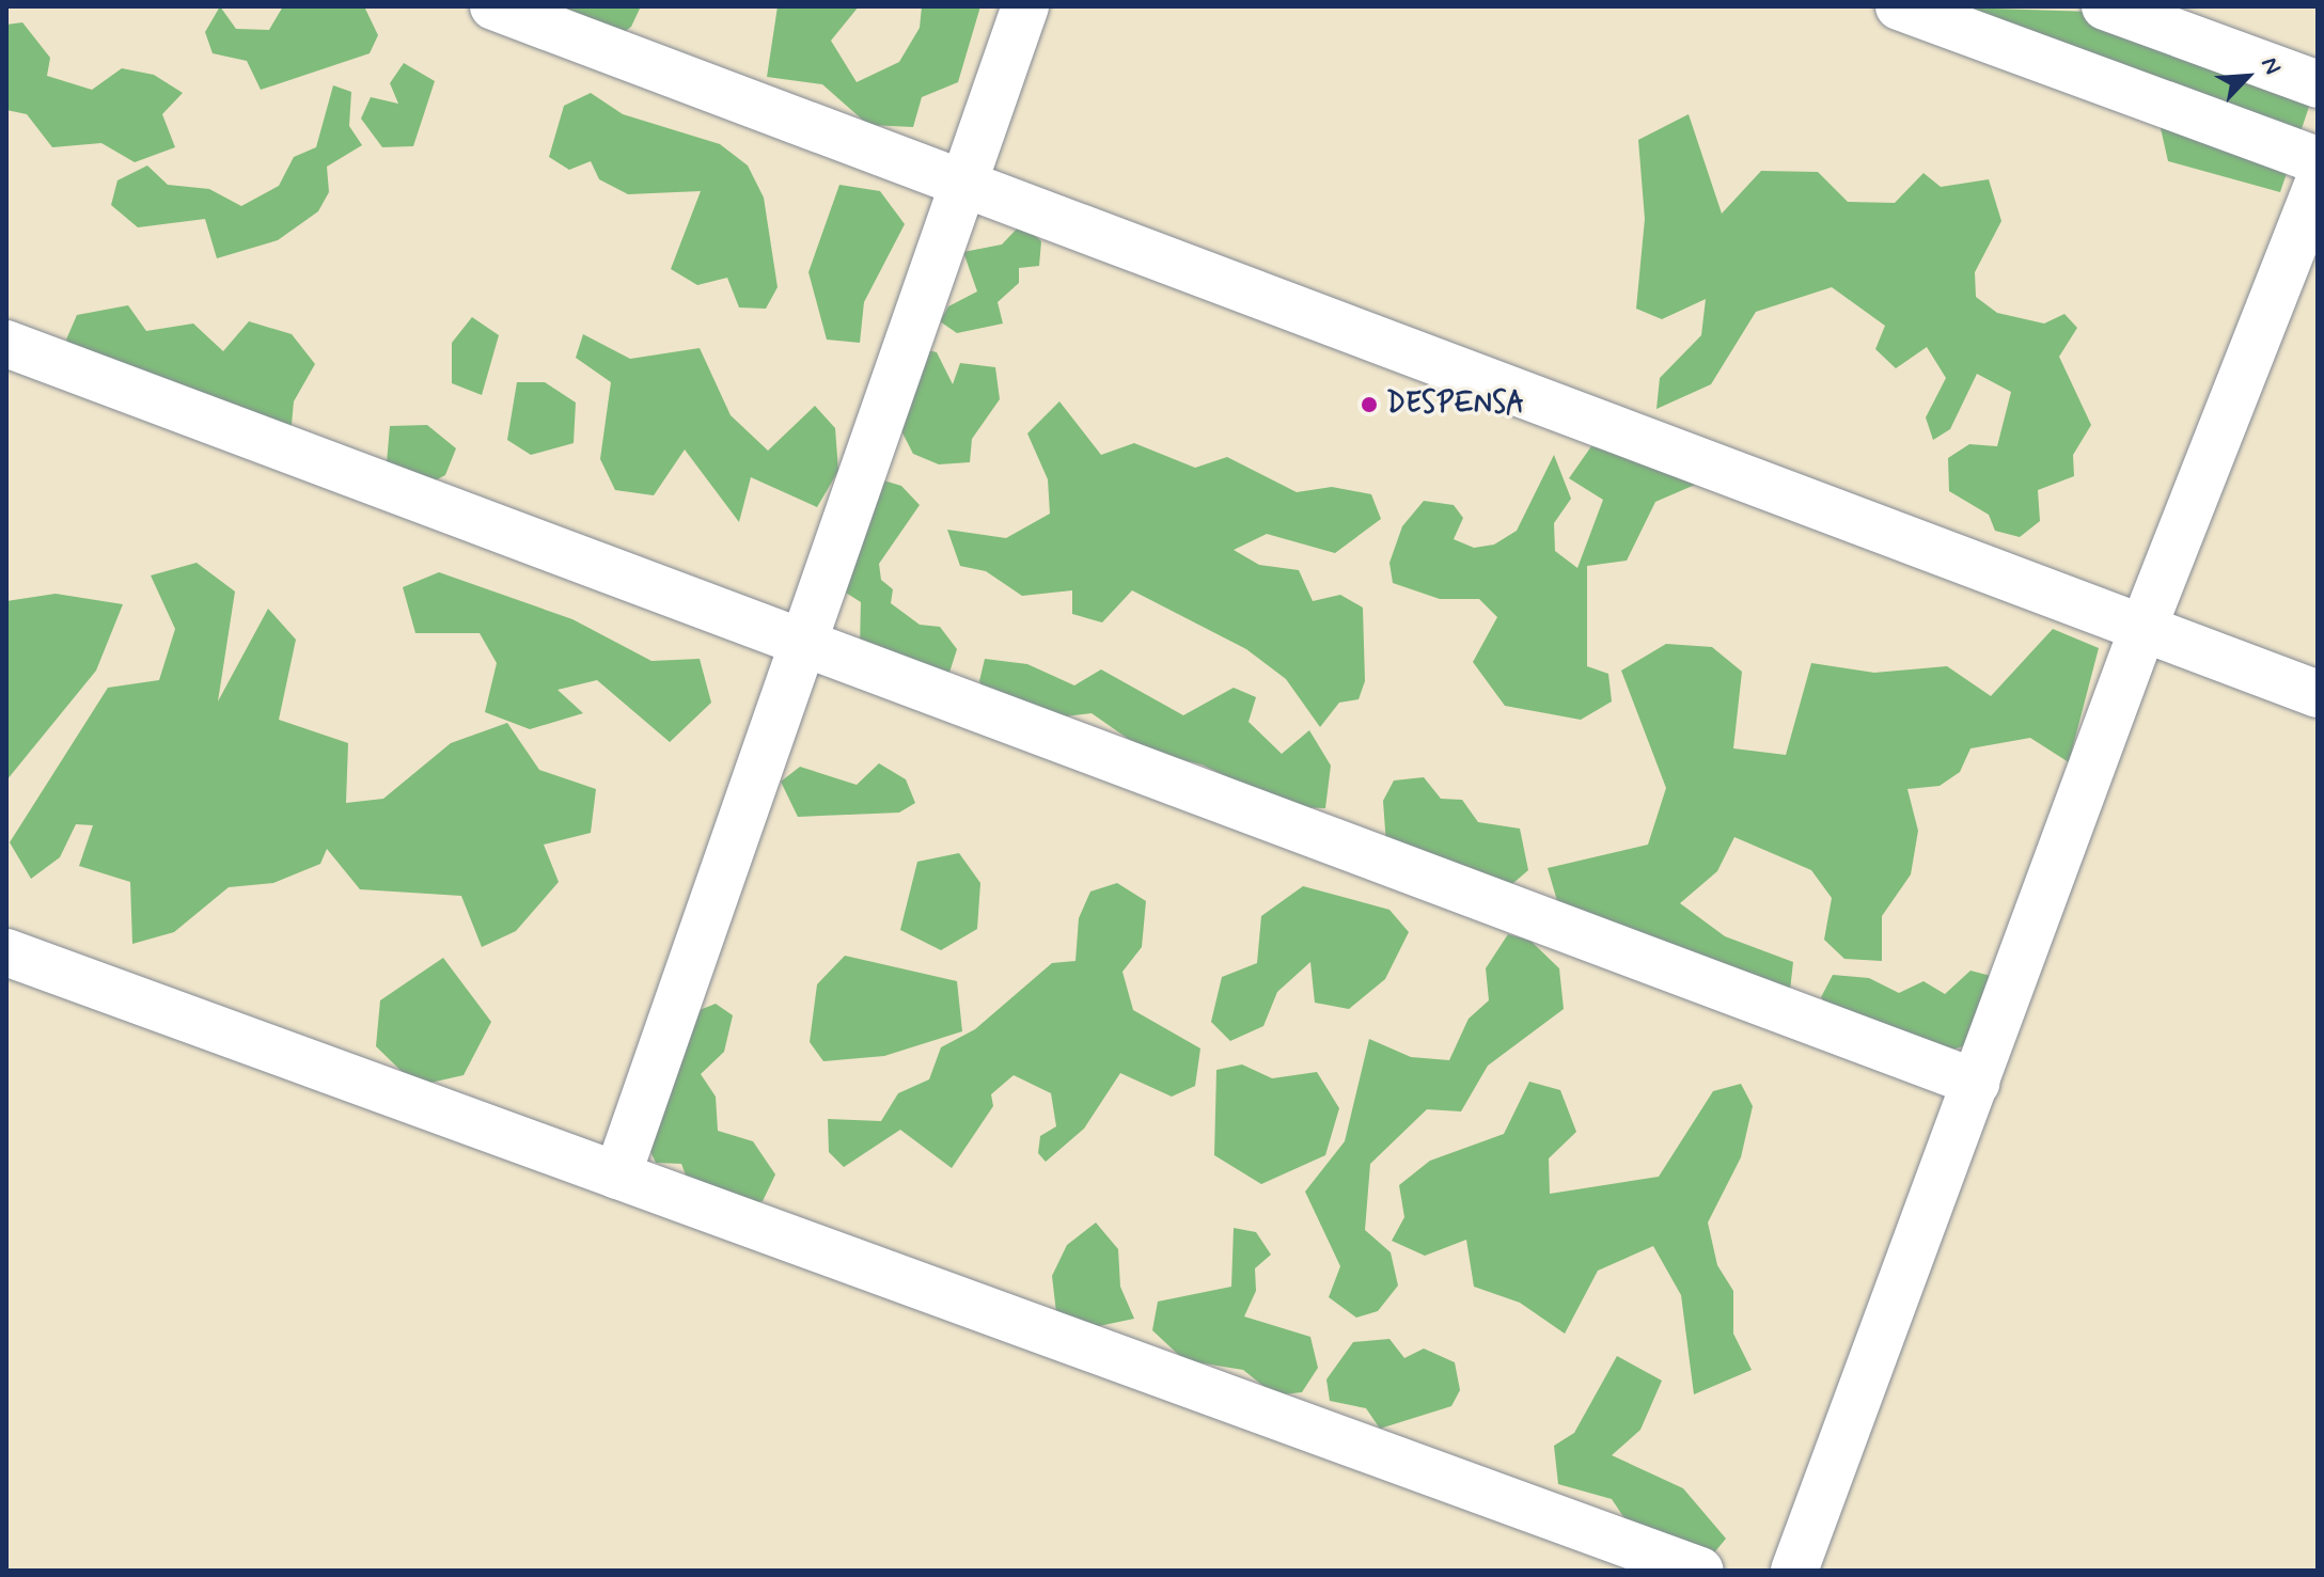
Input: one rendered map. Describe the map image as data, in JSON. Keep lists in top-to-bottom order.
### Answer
{
  "places": ["DESPENSA"],
  "north": "top right"
}
